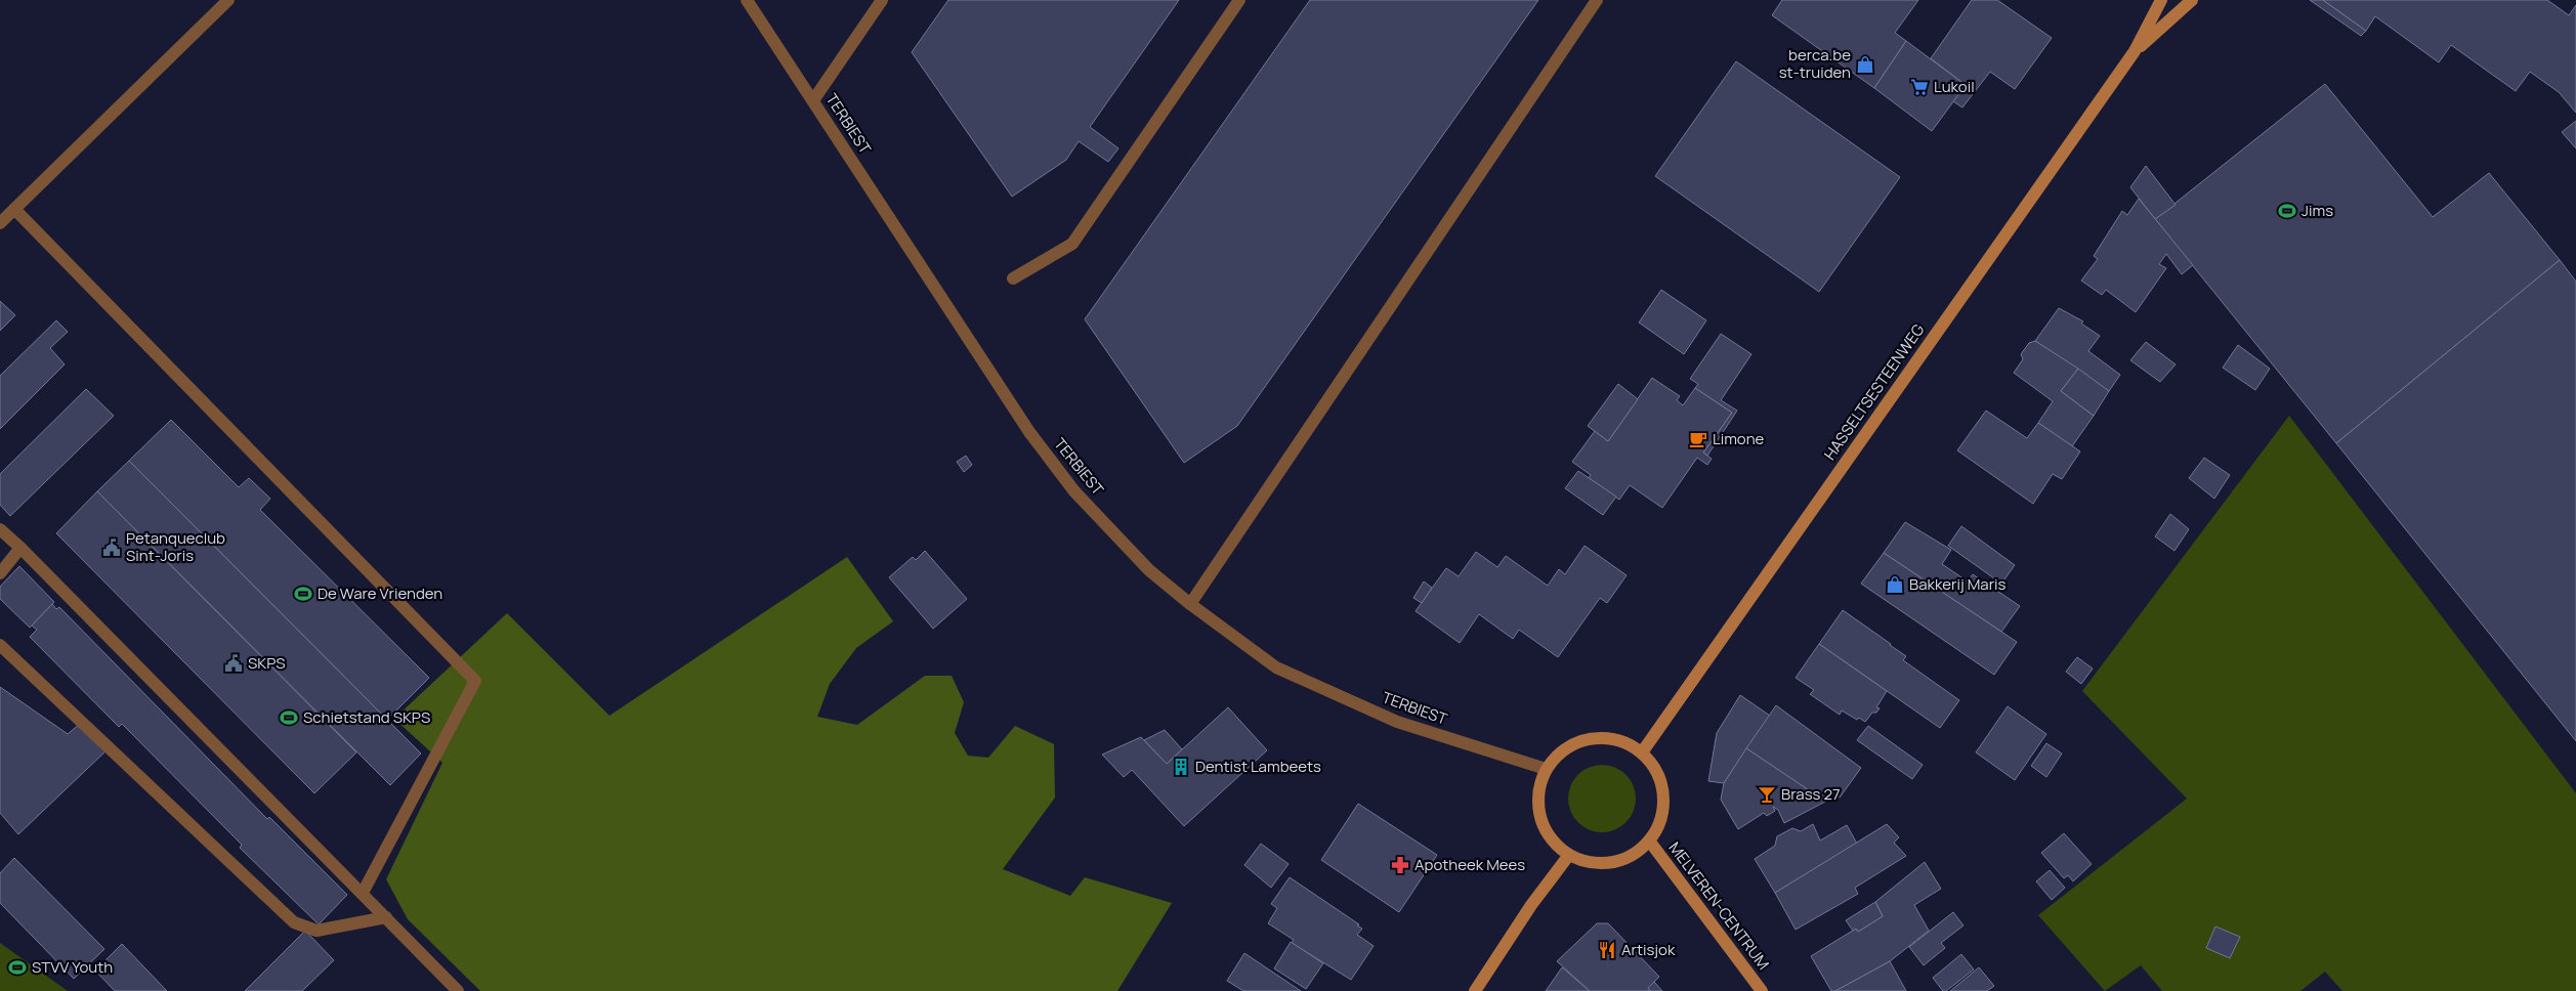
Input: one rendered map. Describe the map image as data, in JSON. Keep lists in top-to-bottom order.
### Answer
{
  "streets": {
    "main road": ["HASSELTSESTEENWEG", "MELVEREN-CENTRUM"],
    "street": ["TERBIEST"]
  },
  "crossings": [
    ["TERBIEST", "HASSELTSESTEENWEG"],
    ["TERBIEST", "MELVEREN-CENTRUM"],
    ["HASSELTSESTEENWEG", "MELVEREN-CENTRUM"]
  ],
  "places": {
    "shop": ["berca.be st-truiden", "Bakkerij Maris"],
    "supermarket": ["Lukoil"],
    "sports": [
      "Jims",
      "De Ware Vrienden",
      "Schietstand SKPS",
      "STVV Youth"
    ],
    "cafe": ["Limone"],
    "public building": ["Petanqueclub Sint-Joris", "SKPS"],
    "building": ["Dentist Lambeets"],
    "bar": ["Brass 27"],
    "pharmacy": ["Apotheek Mees"],
    "restaurant": ["Artisjok"]
  }
}
